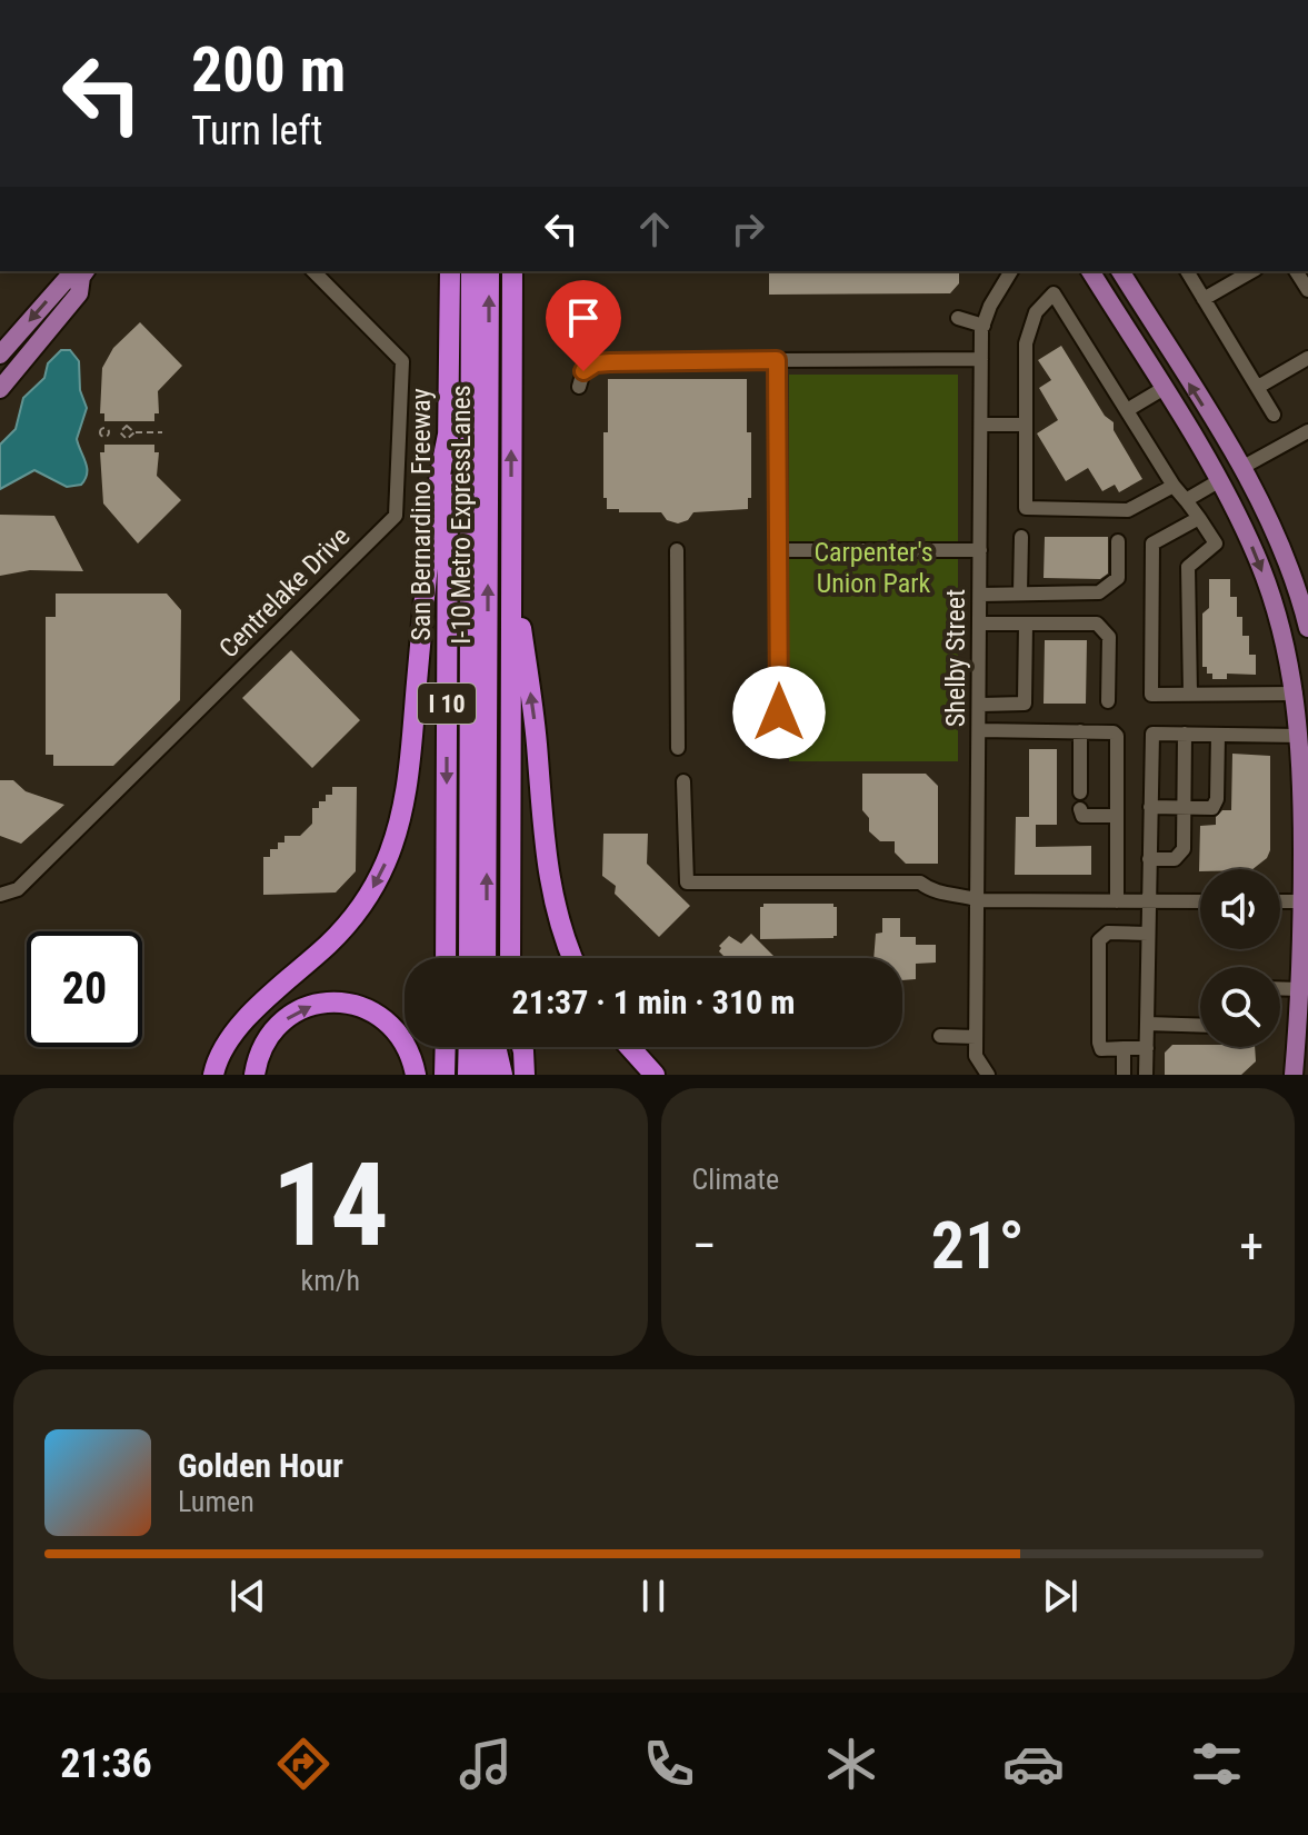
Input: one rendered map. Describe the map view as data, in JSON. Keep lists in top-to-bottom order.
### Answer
{
  "streets": {
    "highway": ["San Bernardino Freeway", "I-10 Metro ExpressLanes", "I 10"],
    "street": ["Centrelake Drive", "Shelby Street"]
  },
  "parks": ["Carpenter's Union Park"],
  "page": {
    "turn": ["200 m", "Turn left"],
    "limit": "20",
    "trip": "21:37 · 1 min · 310 m",
    "tile": [
      ["14", "km/h"],
      "Climate"
    ],
    "heat": ["−", "21°", "+"],
    "song": ["Golden Hour", "Lumen"],
    "tabs": "21:36"
  }
}
